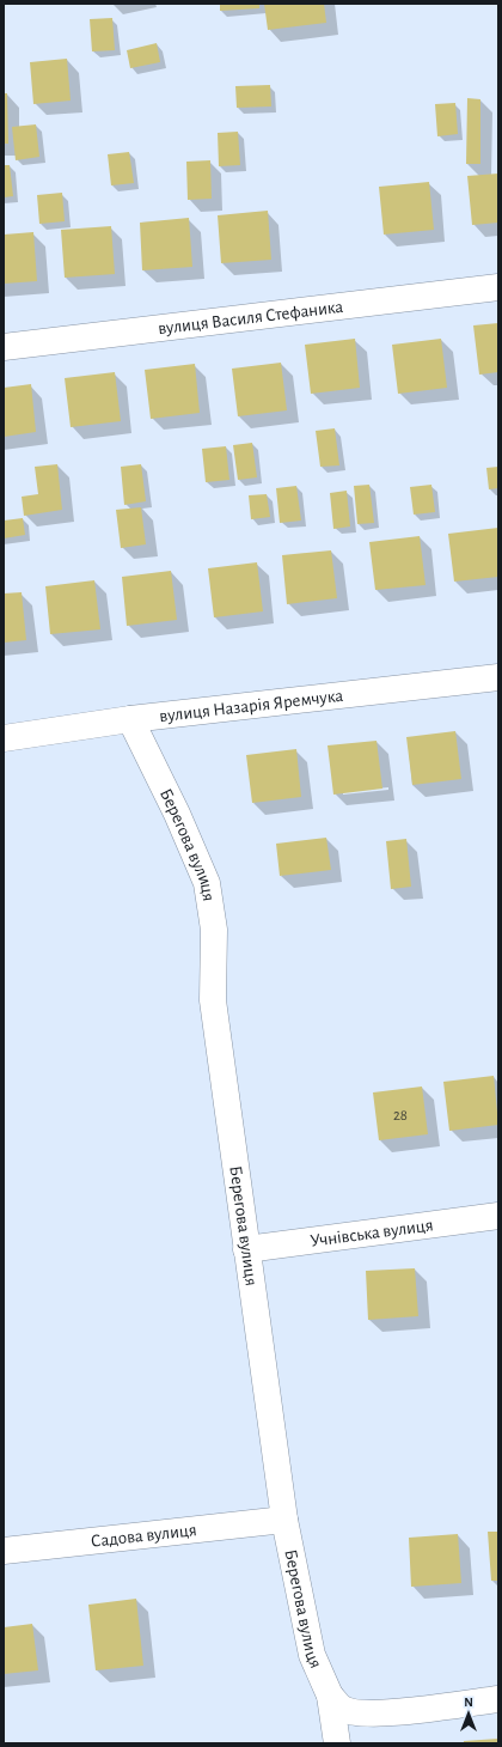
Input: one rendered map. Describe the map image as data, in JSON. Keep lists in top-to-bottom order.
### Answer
{
  "streets": {
    "street": [
      "вулиця Василя Стефаника",
      "вулиця Назарія Яремчука",
      "Берегова вулиця",
      "Учнівська вулиця",
      "Садова вулиця"
    ]
  },
  "crossings": [
    ["вулиця Назарія Яремчука", "Берегова вулиця"],
    ["Берегова вулиця", "Учнівська вулиця"],
    ["Берегова вулиця", "Садова вулиця"]
  ],
  "house_numbers": ["28"],
  "north": "top"
}
